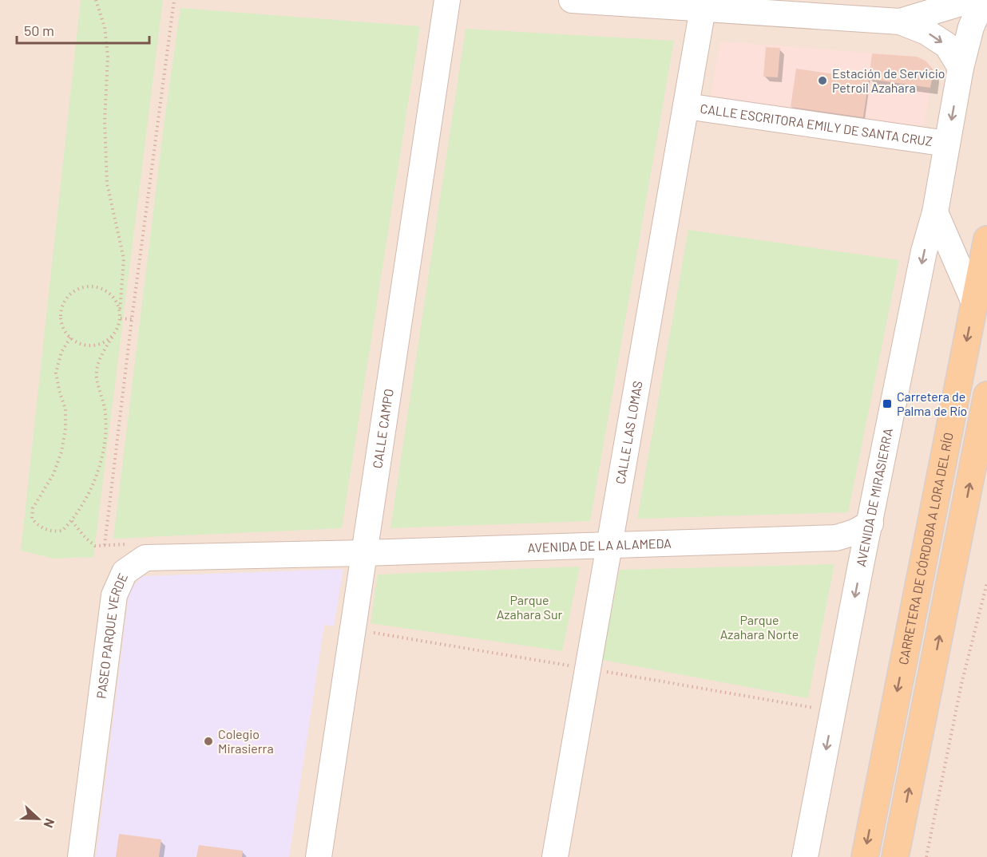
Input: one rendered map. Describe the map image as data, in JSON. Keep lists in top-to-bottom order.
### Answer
{
  "streets": {
    "main road": ["CARRETERA DE CÓRDOBA A LORA DEL RÍO"],
    "street": [
      "CALLE ESCRITORA EMILY DE SANTA CRUZ",
      "CALLE CAMPO",
      "CALLE LAS LOMAS",
      "AVENIDA DE MIRASIERRA",
      "AVENIDA DE LA ALAMEDA",
      "PASEO PARQUE VERDE"
    ]
  },
  "crossings": [
    ["CALLE ESCRITORA EMILY DE SANTA CRUZ", "CALLE LAS LOMAS"],
    ["CALLE ESCRITORA EMILY DE SANTA CRUZ", "AVENIDA DE MIRASIERRA"],
    ["CALLE CAMPO", "AVENIDA DE LA ALAMEDA"],
    ["CALLE CAMPO", "PASEO PARQUE VERDE"],
    ["CALLE LAS LOMAS", "AVENIDA DE LA ALAMEDA"],
    ["AVENIDA DE MIRASIERRA", "AVENIDA DE LA ALAMEDA"],
    ["AVENIDA DE LA ALAMEDA", "PASEO PARQUE VERDE"]
  ],
  "one_way": ["AVENIDA DE MIRASIERRA"],
  "parks": ["Parque Azahara Sur", "Parque Azahara Norte"],
  "places": {
    "other": ["Estación de Servicio Petroil Azahara", "Colegio Mirasierra"],
    "transit": ["Carretera de Palma de Río"]
  },
  "scale_bar": "50 m",
  "north": "right"
}
